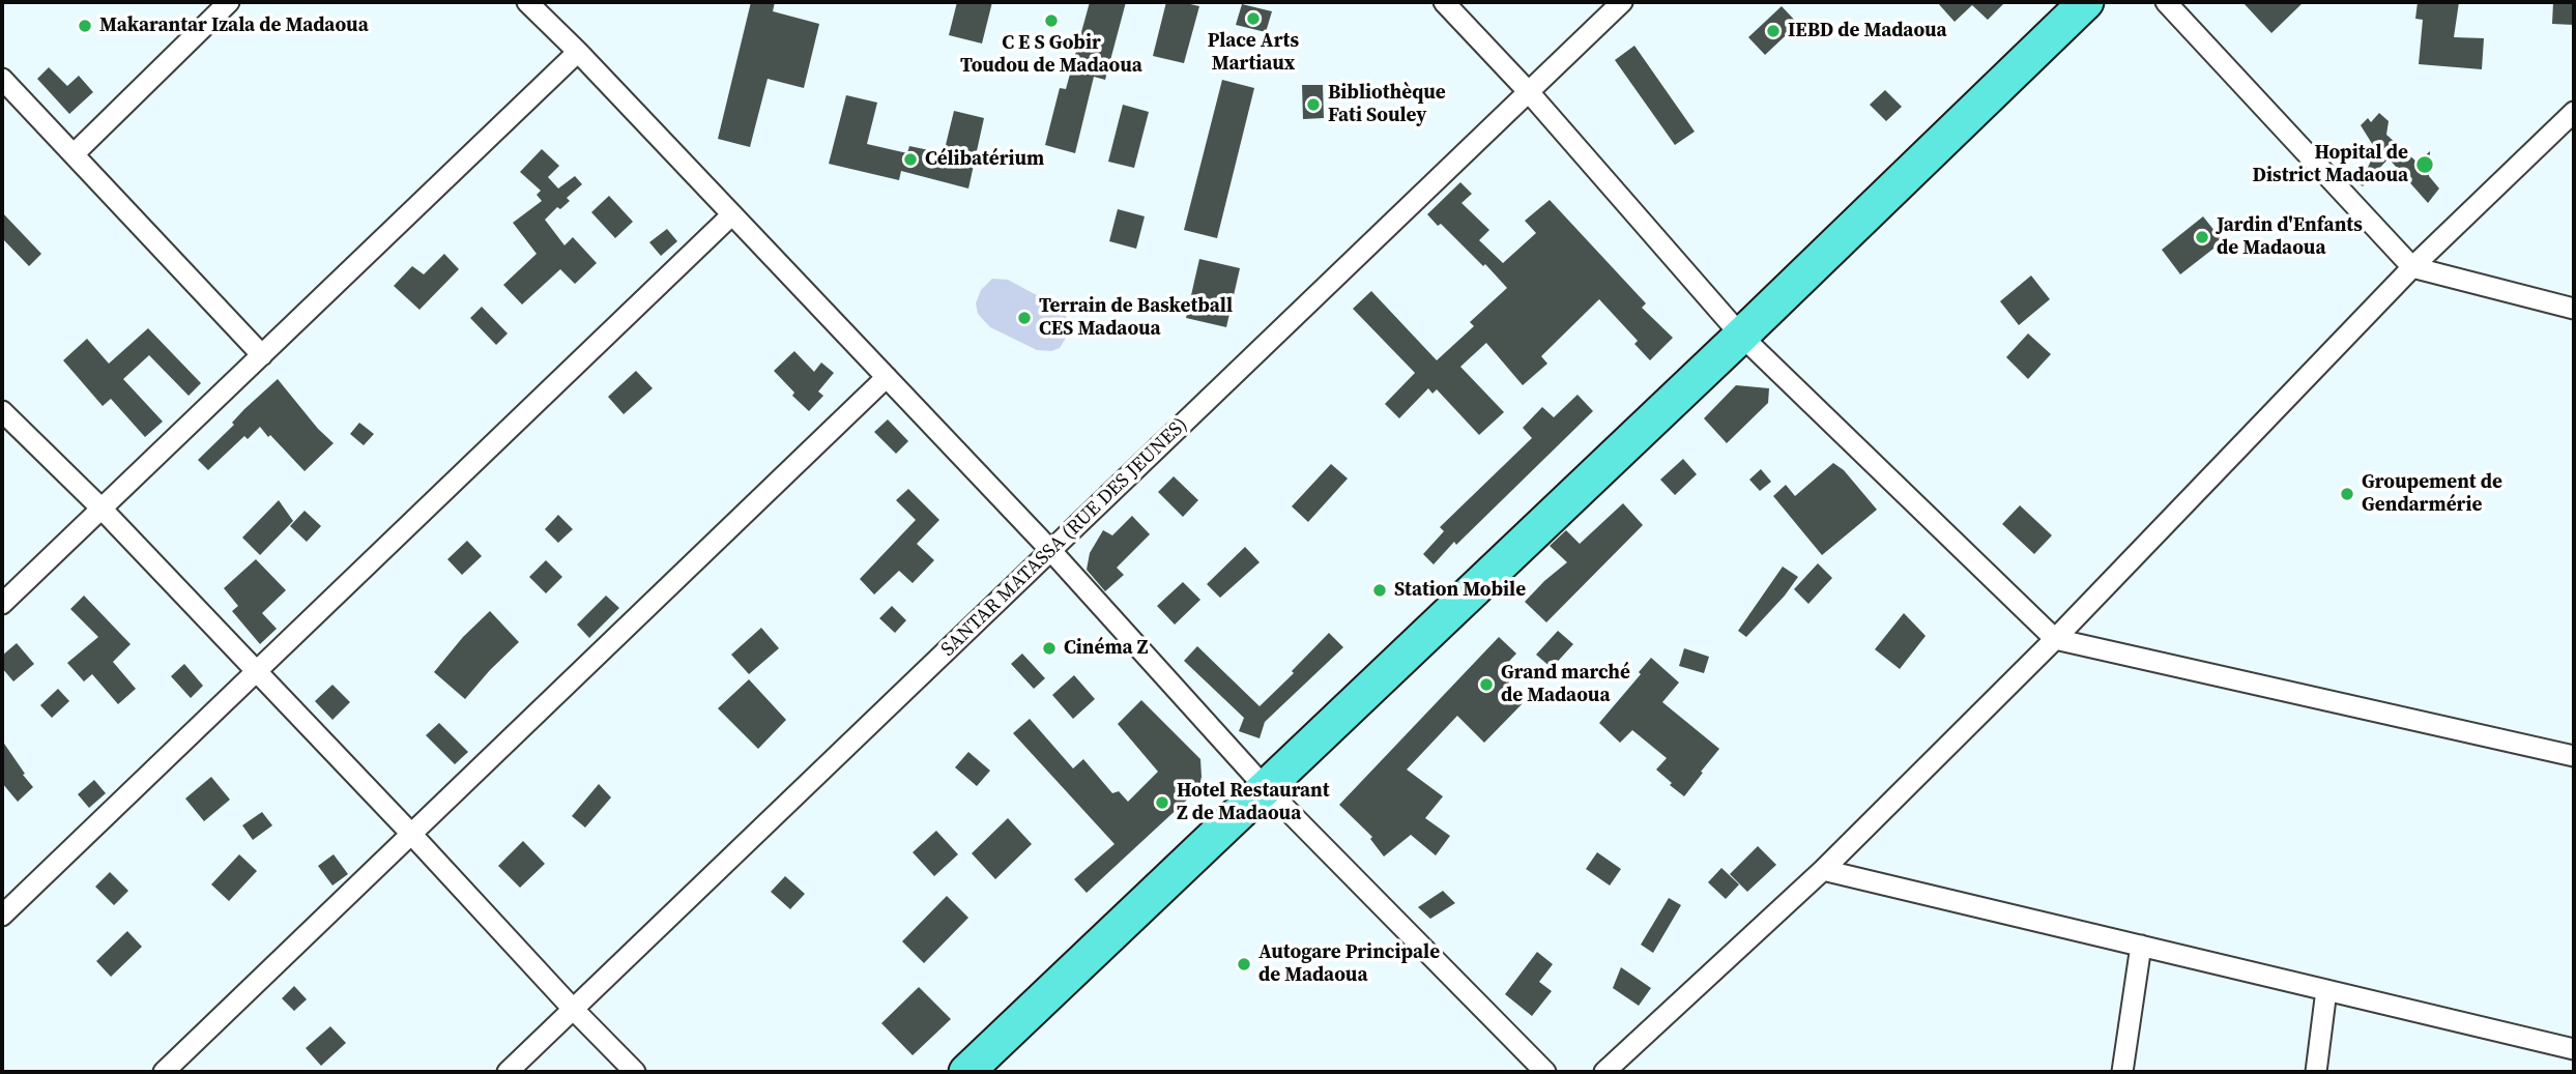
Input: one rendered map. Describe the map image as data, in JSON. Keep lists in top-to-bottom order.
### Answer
{
  "streets": {
    "street": ["SANTAR MATASSA (RUE DES JEUNES)"]
  },
  "places": [
    "Place Arts Martiaux",
    "C E S Gobir Toudou de Madaoua",
    "Makarantar Izala de Madaoua",
    "IEBD de Madaoua",
    "Bibliothèque Fati Souley",
    "Célibatérium",
    "Hopital de District Madaoua",
    "Jardin d'Enfants de Madaoua",
    "Terrain de Basketball CES Madaoua",
    "Groupement de Gendarmérie",
    "Station Mobile",
    "Cinéma Z",
    "Grand marché de Madaoua",
    "Hotel Restaurant Z de Madaoua",
    "Autogare Principale de Madaoua"
  ]
}
